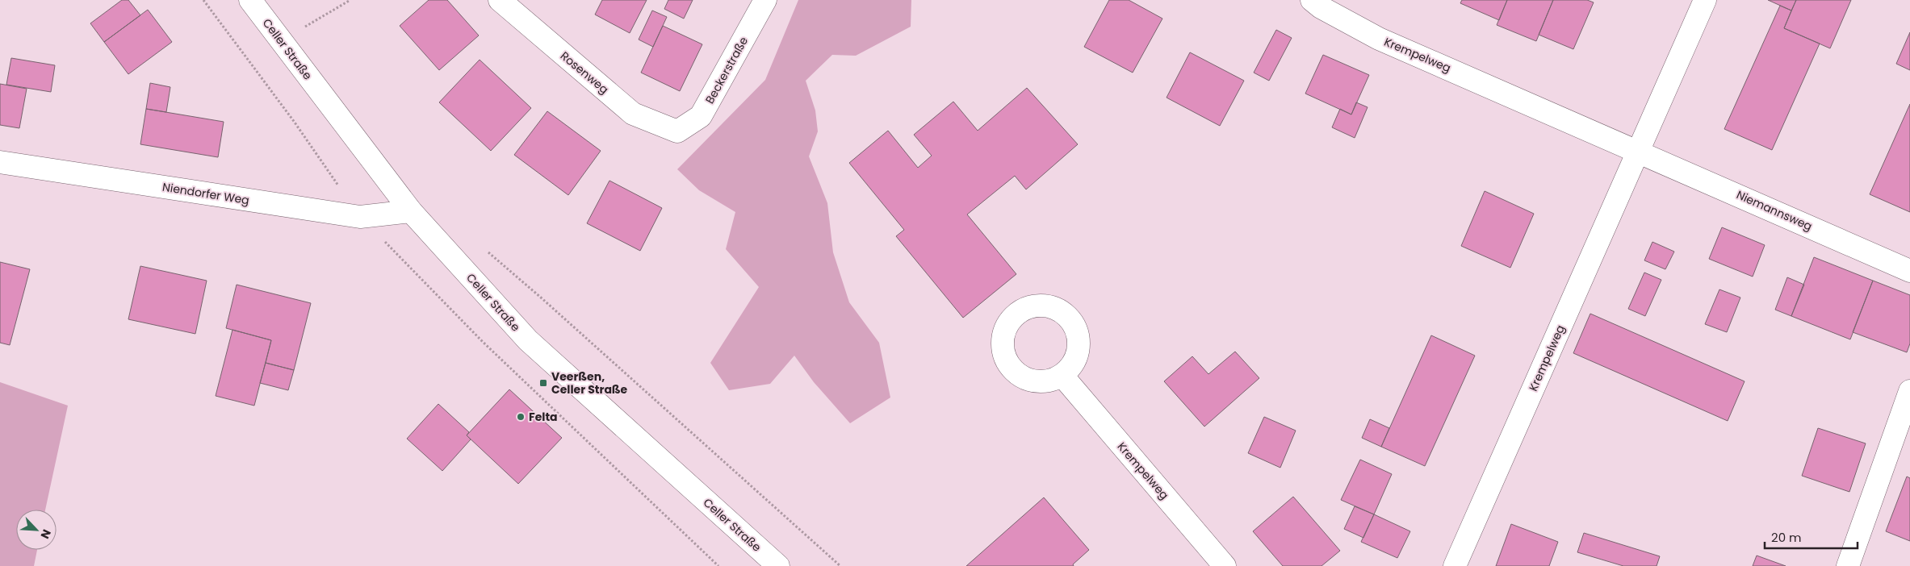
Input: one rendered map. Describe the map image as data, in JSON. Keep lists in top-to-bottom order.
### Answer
{
  "streets": {
    "street": [
      "Celler Straße",
      "Krempelweg",
      "Beckerstraße",
      "Rosenweg",
      "Niendorfer Weg",
      "Niemannsweg"
    ]
  },
  "crossings": [
    ["Celler Straße", "Niendorfer Weg"],
    ["Krempelweg", "Niemannsweg"],
    ["Beckerstraße", "Rosenweg"]
  ],
  "places": {
    "transit": ["Veerßen, Celler Straße"],
    "other": ["Felta"]
  },
  "scale_bar": "20 m",
  "north": "bottom right"
}
